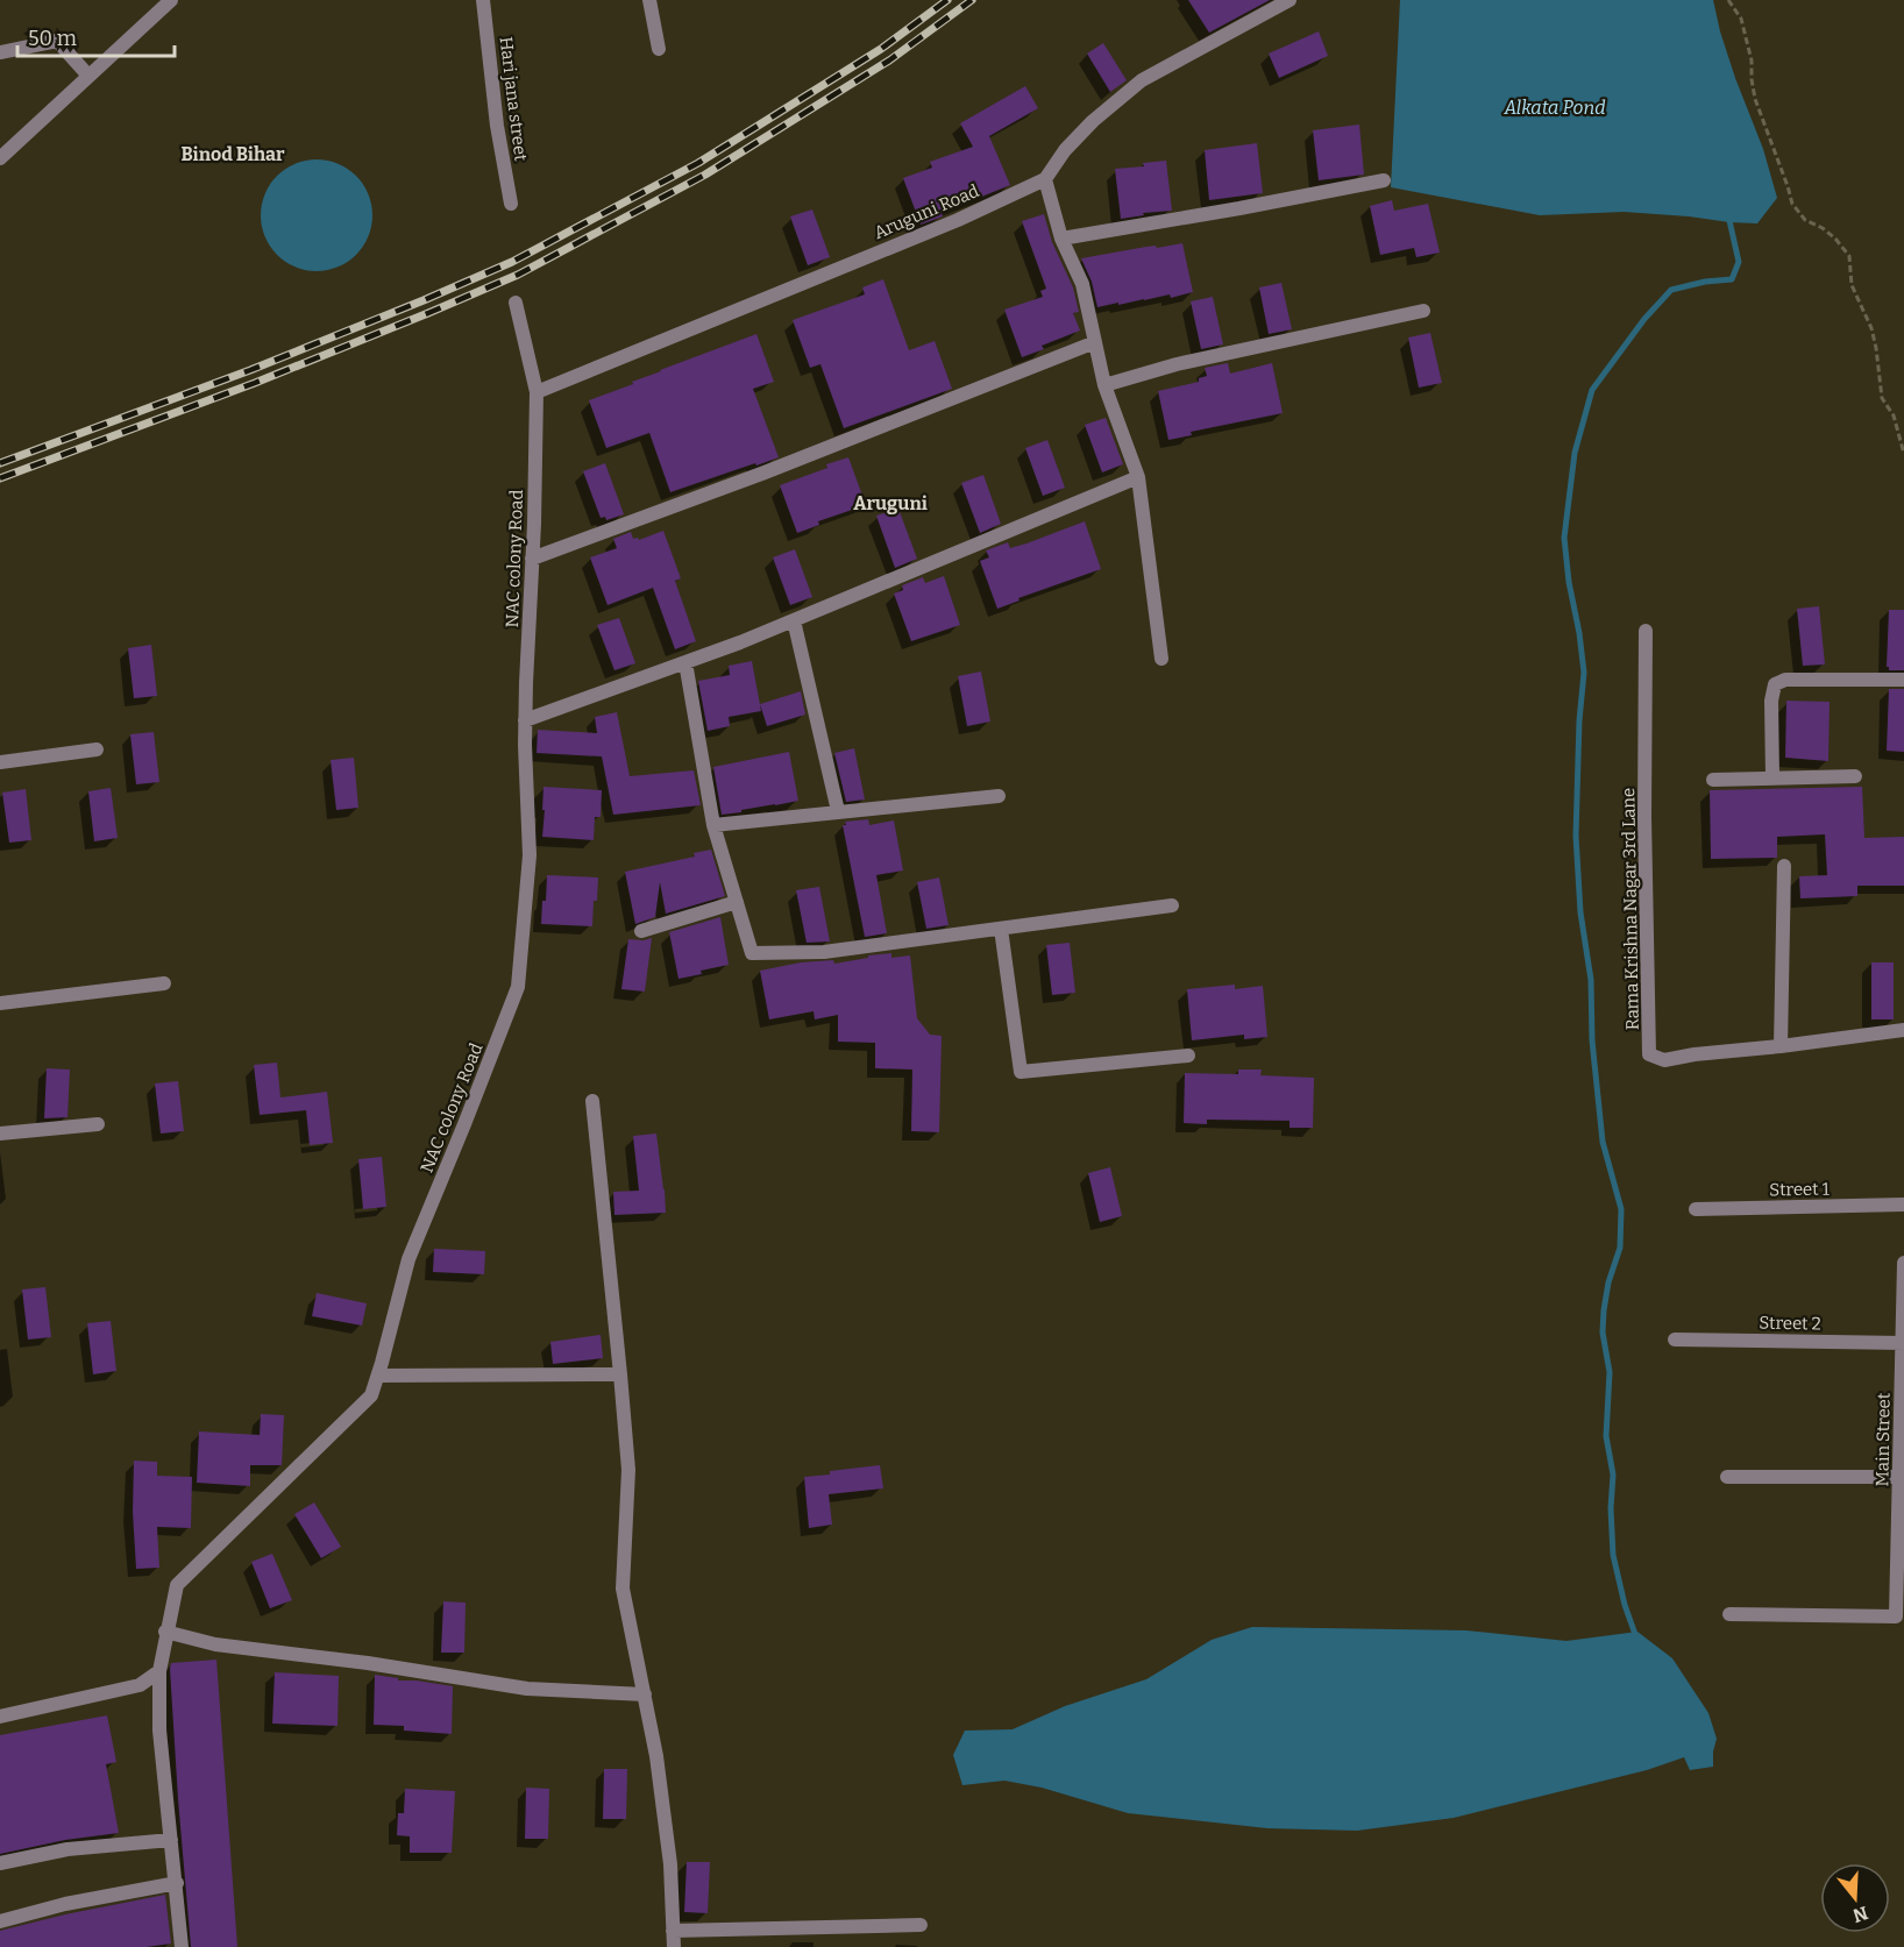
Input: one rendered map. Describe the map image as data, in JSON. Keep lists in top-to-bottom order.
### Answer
{
  "streets": {
    "street": [
      "Hari jana street",
      "Aruguni Road",
      "NAC colony Road",
      "Rama Krishna Nagar 3rd Lane",
      "Street 1",
      "Street 2",
      "Main Street"
    ]
  },
  "crossings": [
    ["Aruguni Road", "NAC colony Road"],
    ["Street 2", "Main Street"]
  ],
  "districts": ["Binod Bihar", "Aruguni"],
  "water": ["Alkata Pond"],
  "scale_bar": "50 m",
  "north": "bottom"
}
